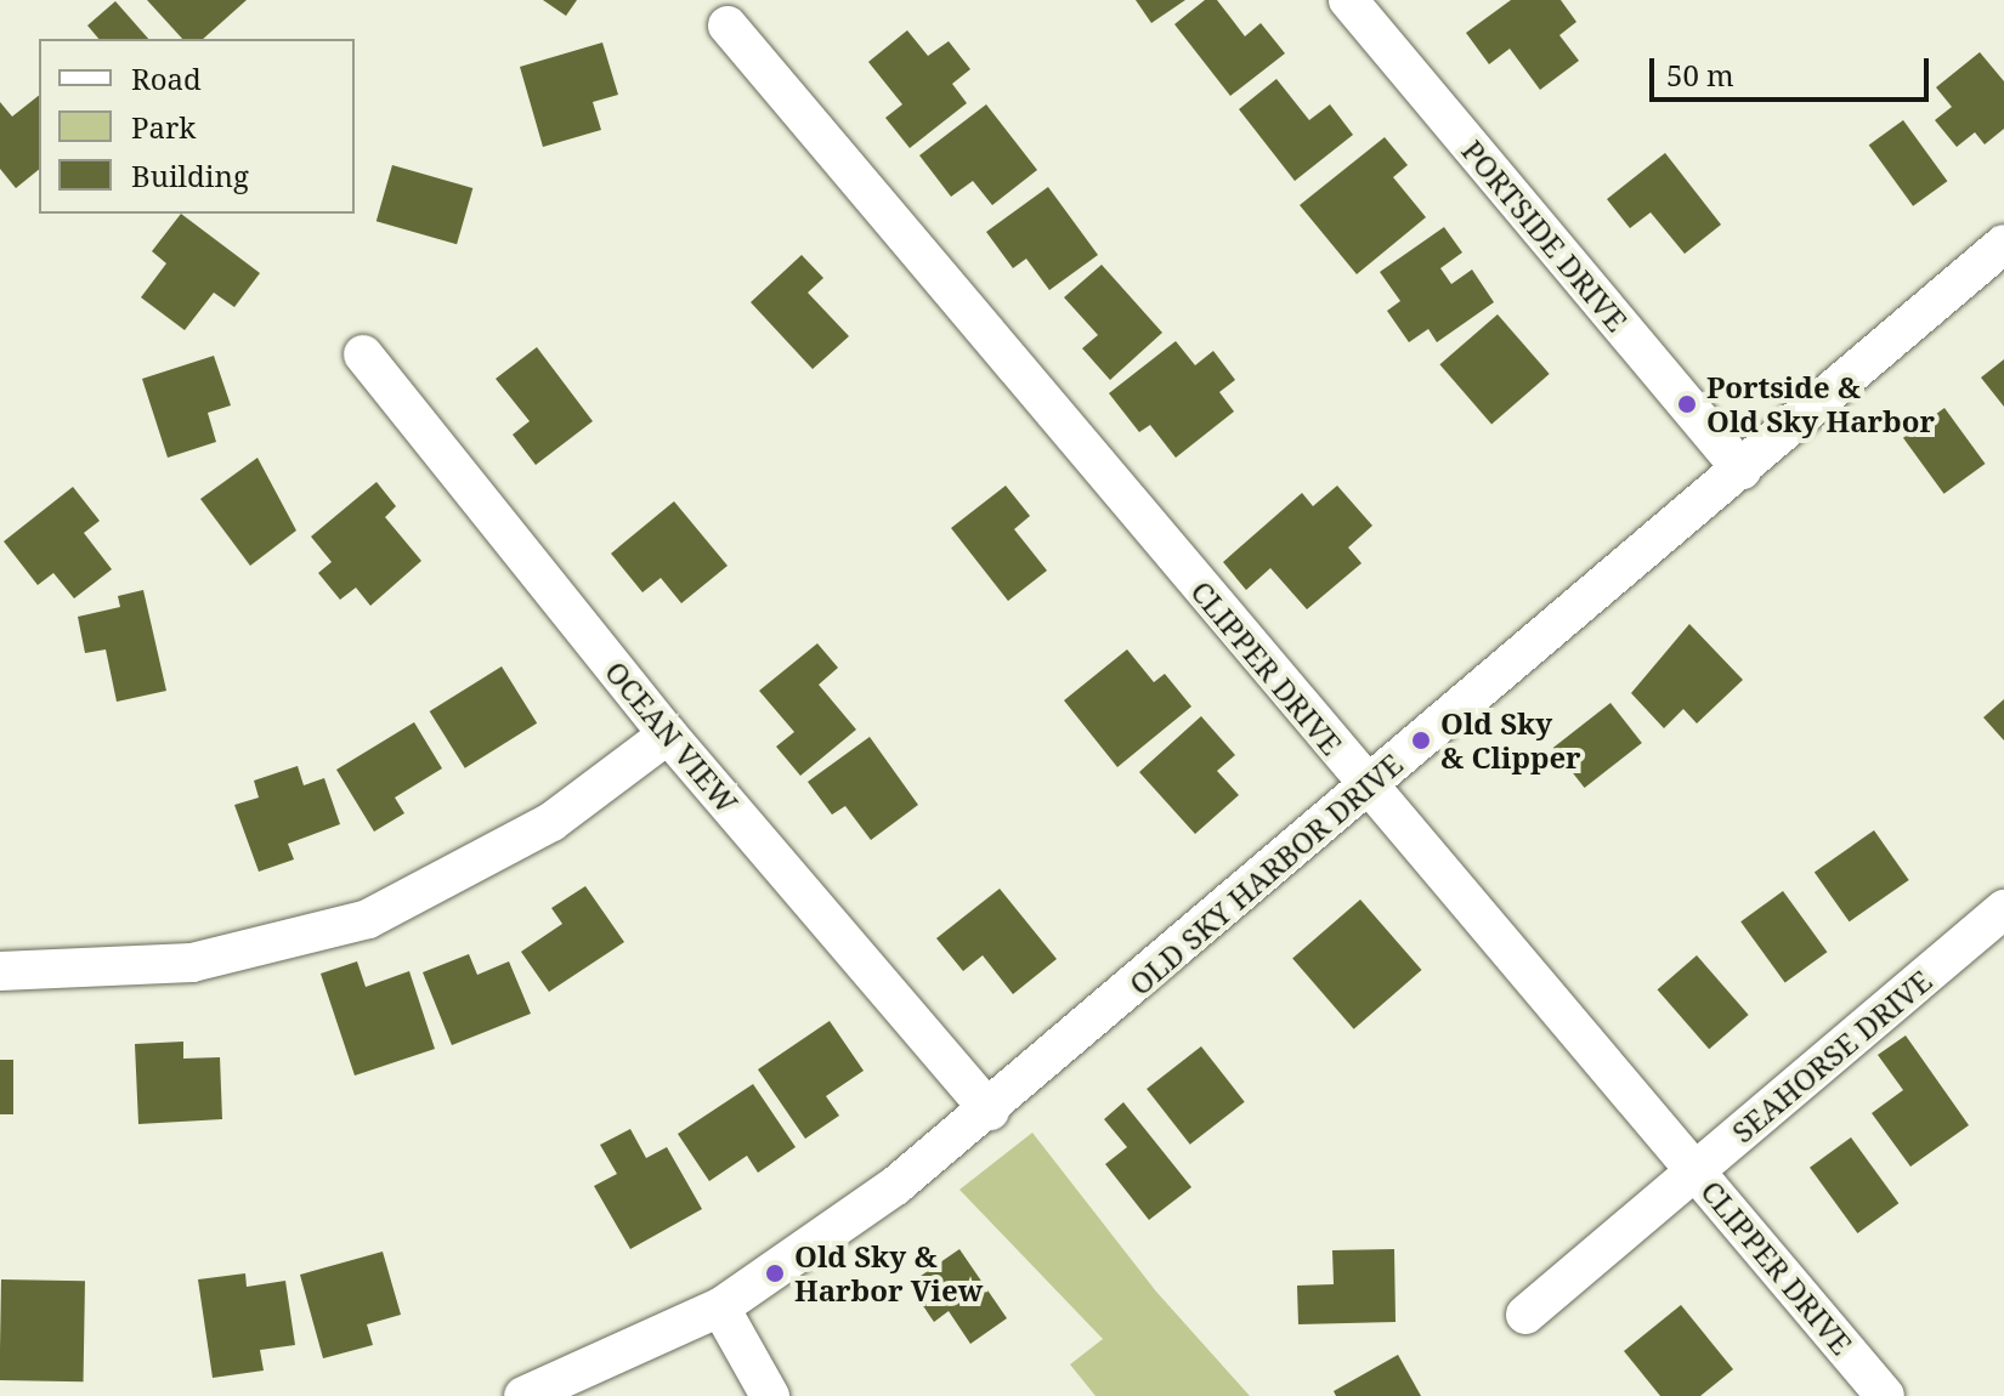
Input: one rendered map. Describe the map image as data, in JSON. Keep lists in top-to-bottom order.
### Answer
{
  "streets": {
    "street": [
      "PORTSIDE DRIVE",
      "CLIPPER DRIVE",
      "OCEAN VIEW",
      "OLD SKY HARBOR DRIVE",
      "SEAHORSE DRIVE"
    ]
  },
  "crossings": [
    ["PORTSIDE DRIVE", "OLD SKY HARBOR DRIVE"],
    ["CLIPPER DRIVE", "OLD SKY HARBOR DRIVE"],
    ["CLIPPER DRIVE", "SEAHORSE DRIVE"],
    ["OCEAN VIEW", "OLD SKY HARBOR DRIVE"]
  ],
  "places": ["Portside & Old Sky Harbor", "Old Sky & Clipper", "Old Sky & Harbor View"],
  "legend": ["Road", "Park", "Building"],
  "scale_bar": "50 m"
}
